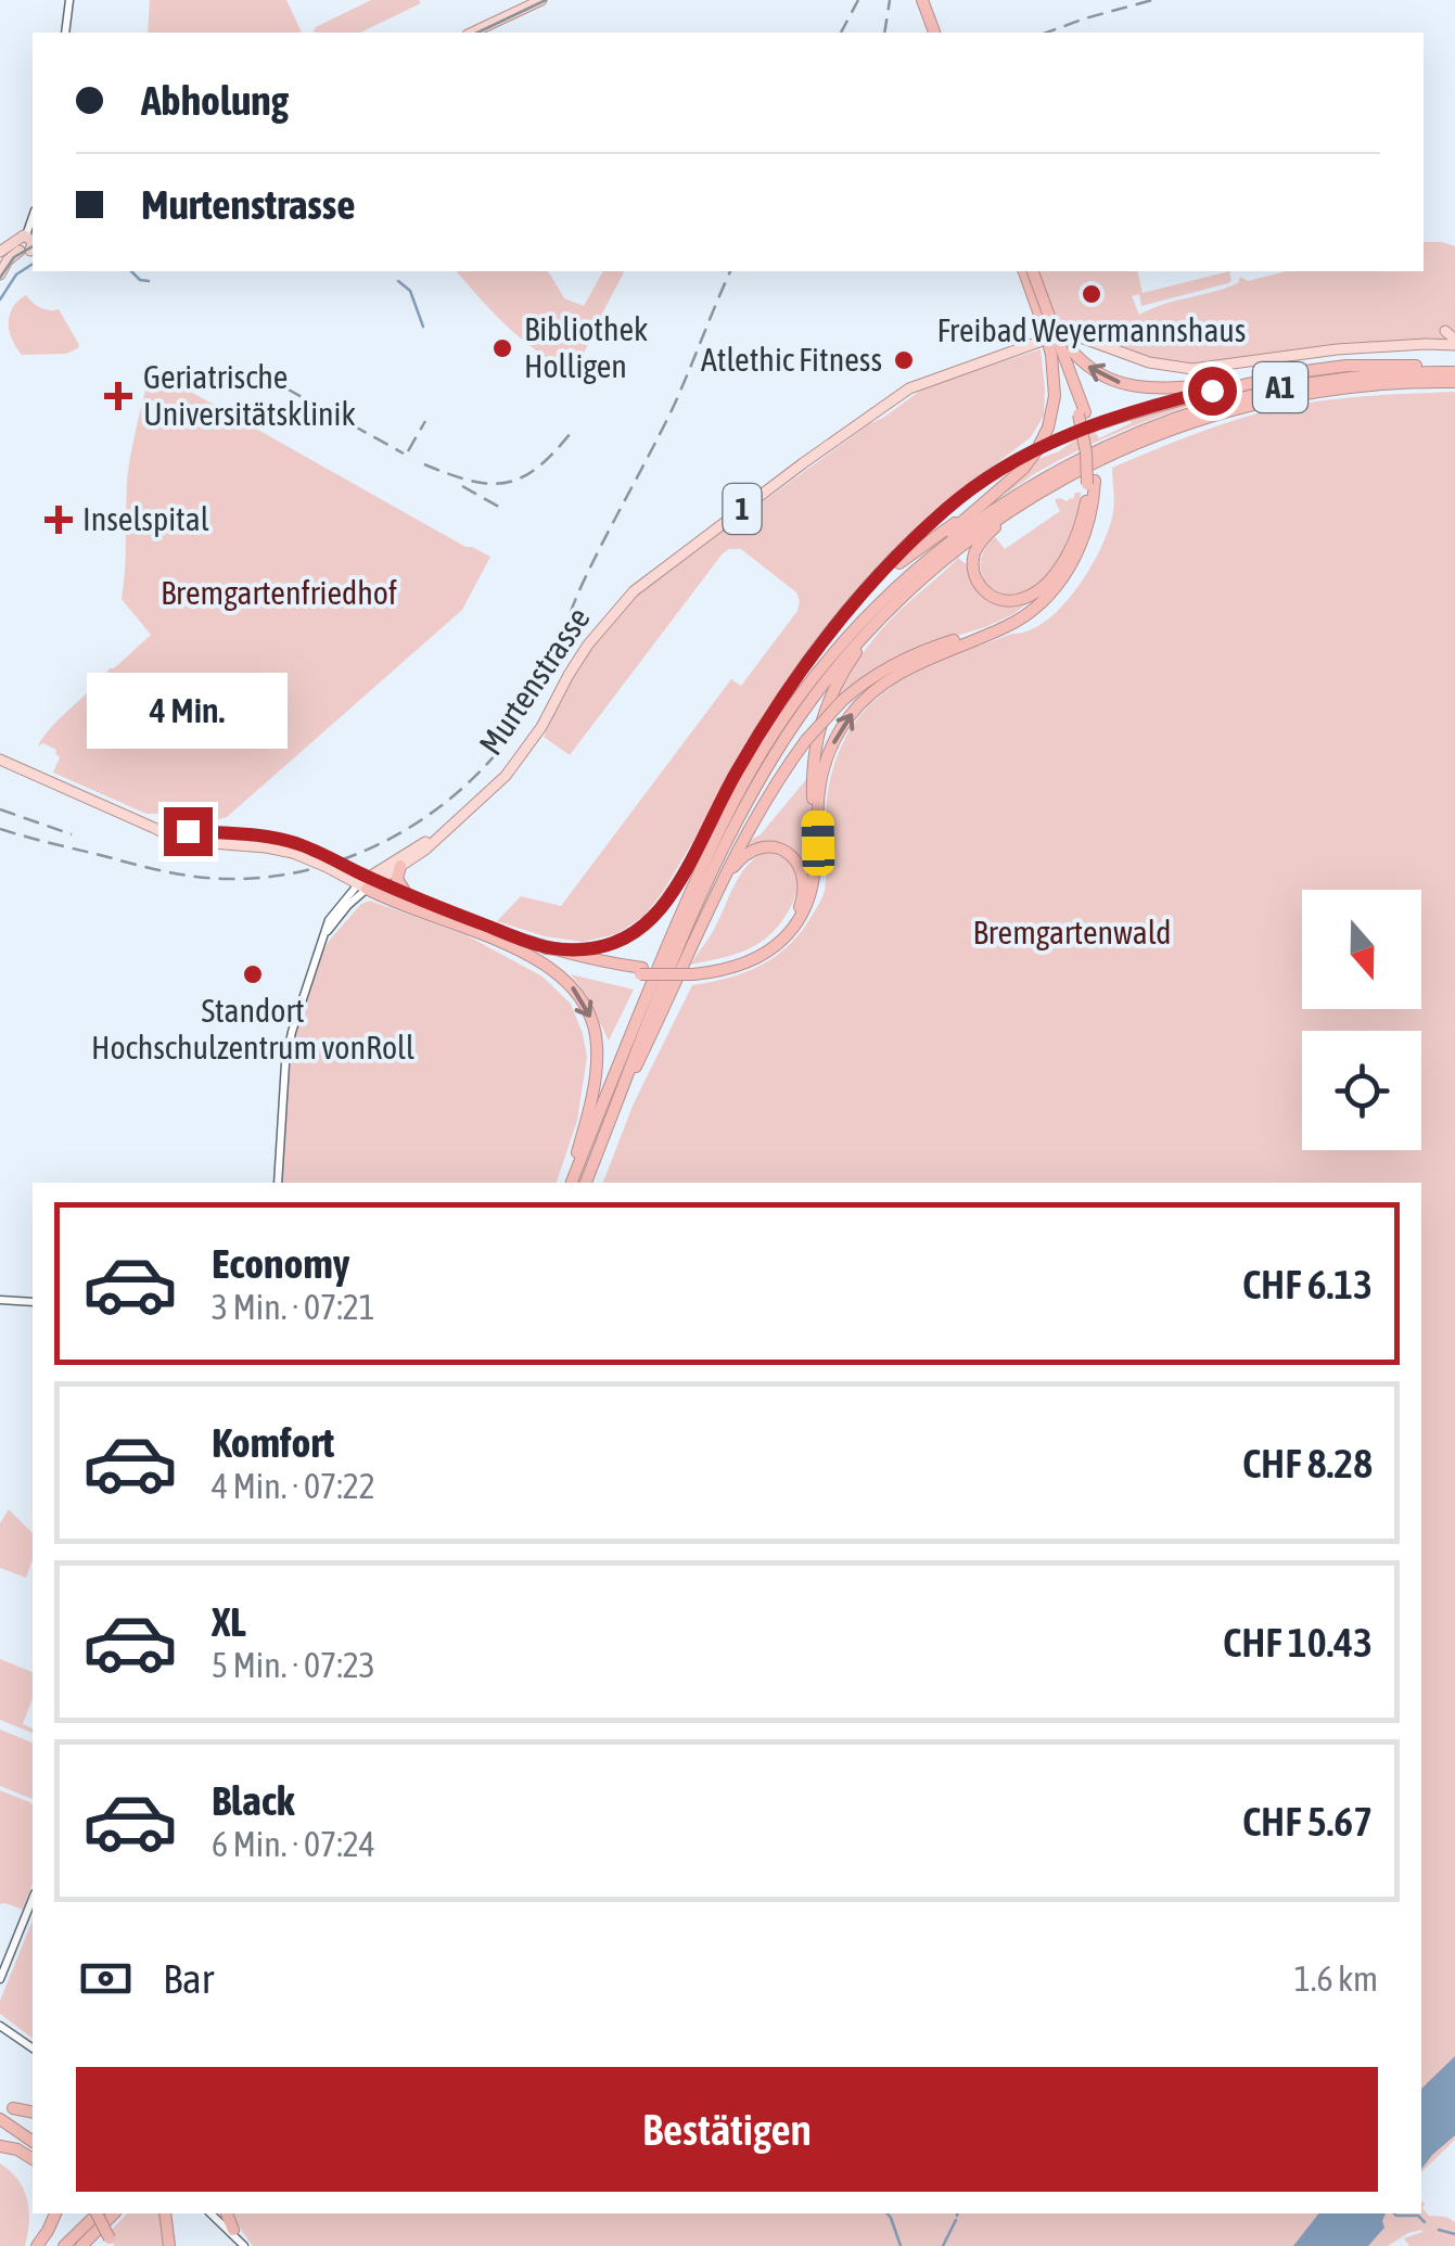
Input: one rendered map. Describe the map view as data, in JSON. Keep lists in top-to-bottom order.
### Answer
{
  "streets": {
    "highway": ["A1"],
    "main road": ["1", "Murtenstrasse"]
  },
  "parks": ["Bremgartenfriedhof", "Bremgartenwald"],
  "places": {
    "other": [
      "Freibad Weyermannshaus",
      "Bibliothek Holligen",
      "Atlethic Fitness",
      "Standort Hochschulzentrum vonRoll"
    ],
    "health": ["Geriatrische Universitätsklinik", "Inselspital"]
  },
  "north": "bottom",
  "page": {
    "banner": ["Abholung", "Murtenstrasse"],
    "bubble": "4 Min.",
    "list": [
      {
        "name": "Economy",
        "note": "3 Min. · 07:21",
        "value": "CHF 6.13"
      },
      {
        "name": "Komfort",
        "note": "4 Min. · 07:22",
        "value": "CHF 8.28"
      },
      {
        "name": "XL",
        "note": "5 Min. · 07:23",
        "value": "CHF 10.43"
      },
      {
        "name": "Black",
        "note": "6 Min. · 07:24",
        "value": "CHF 5.67"
      }
    ],
    "pay": ["Bar", "1.6 km"],
    "buttons": "Bestätigen"
  }
}
